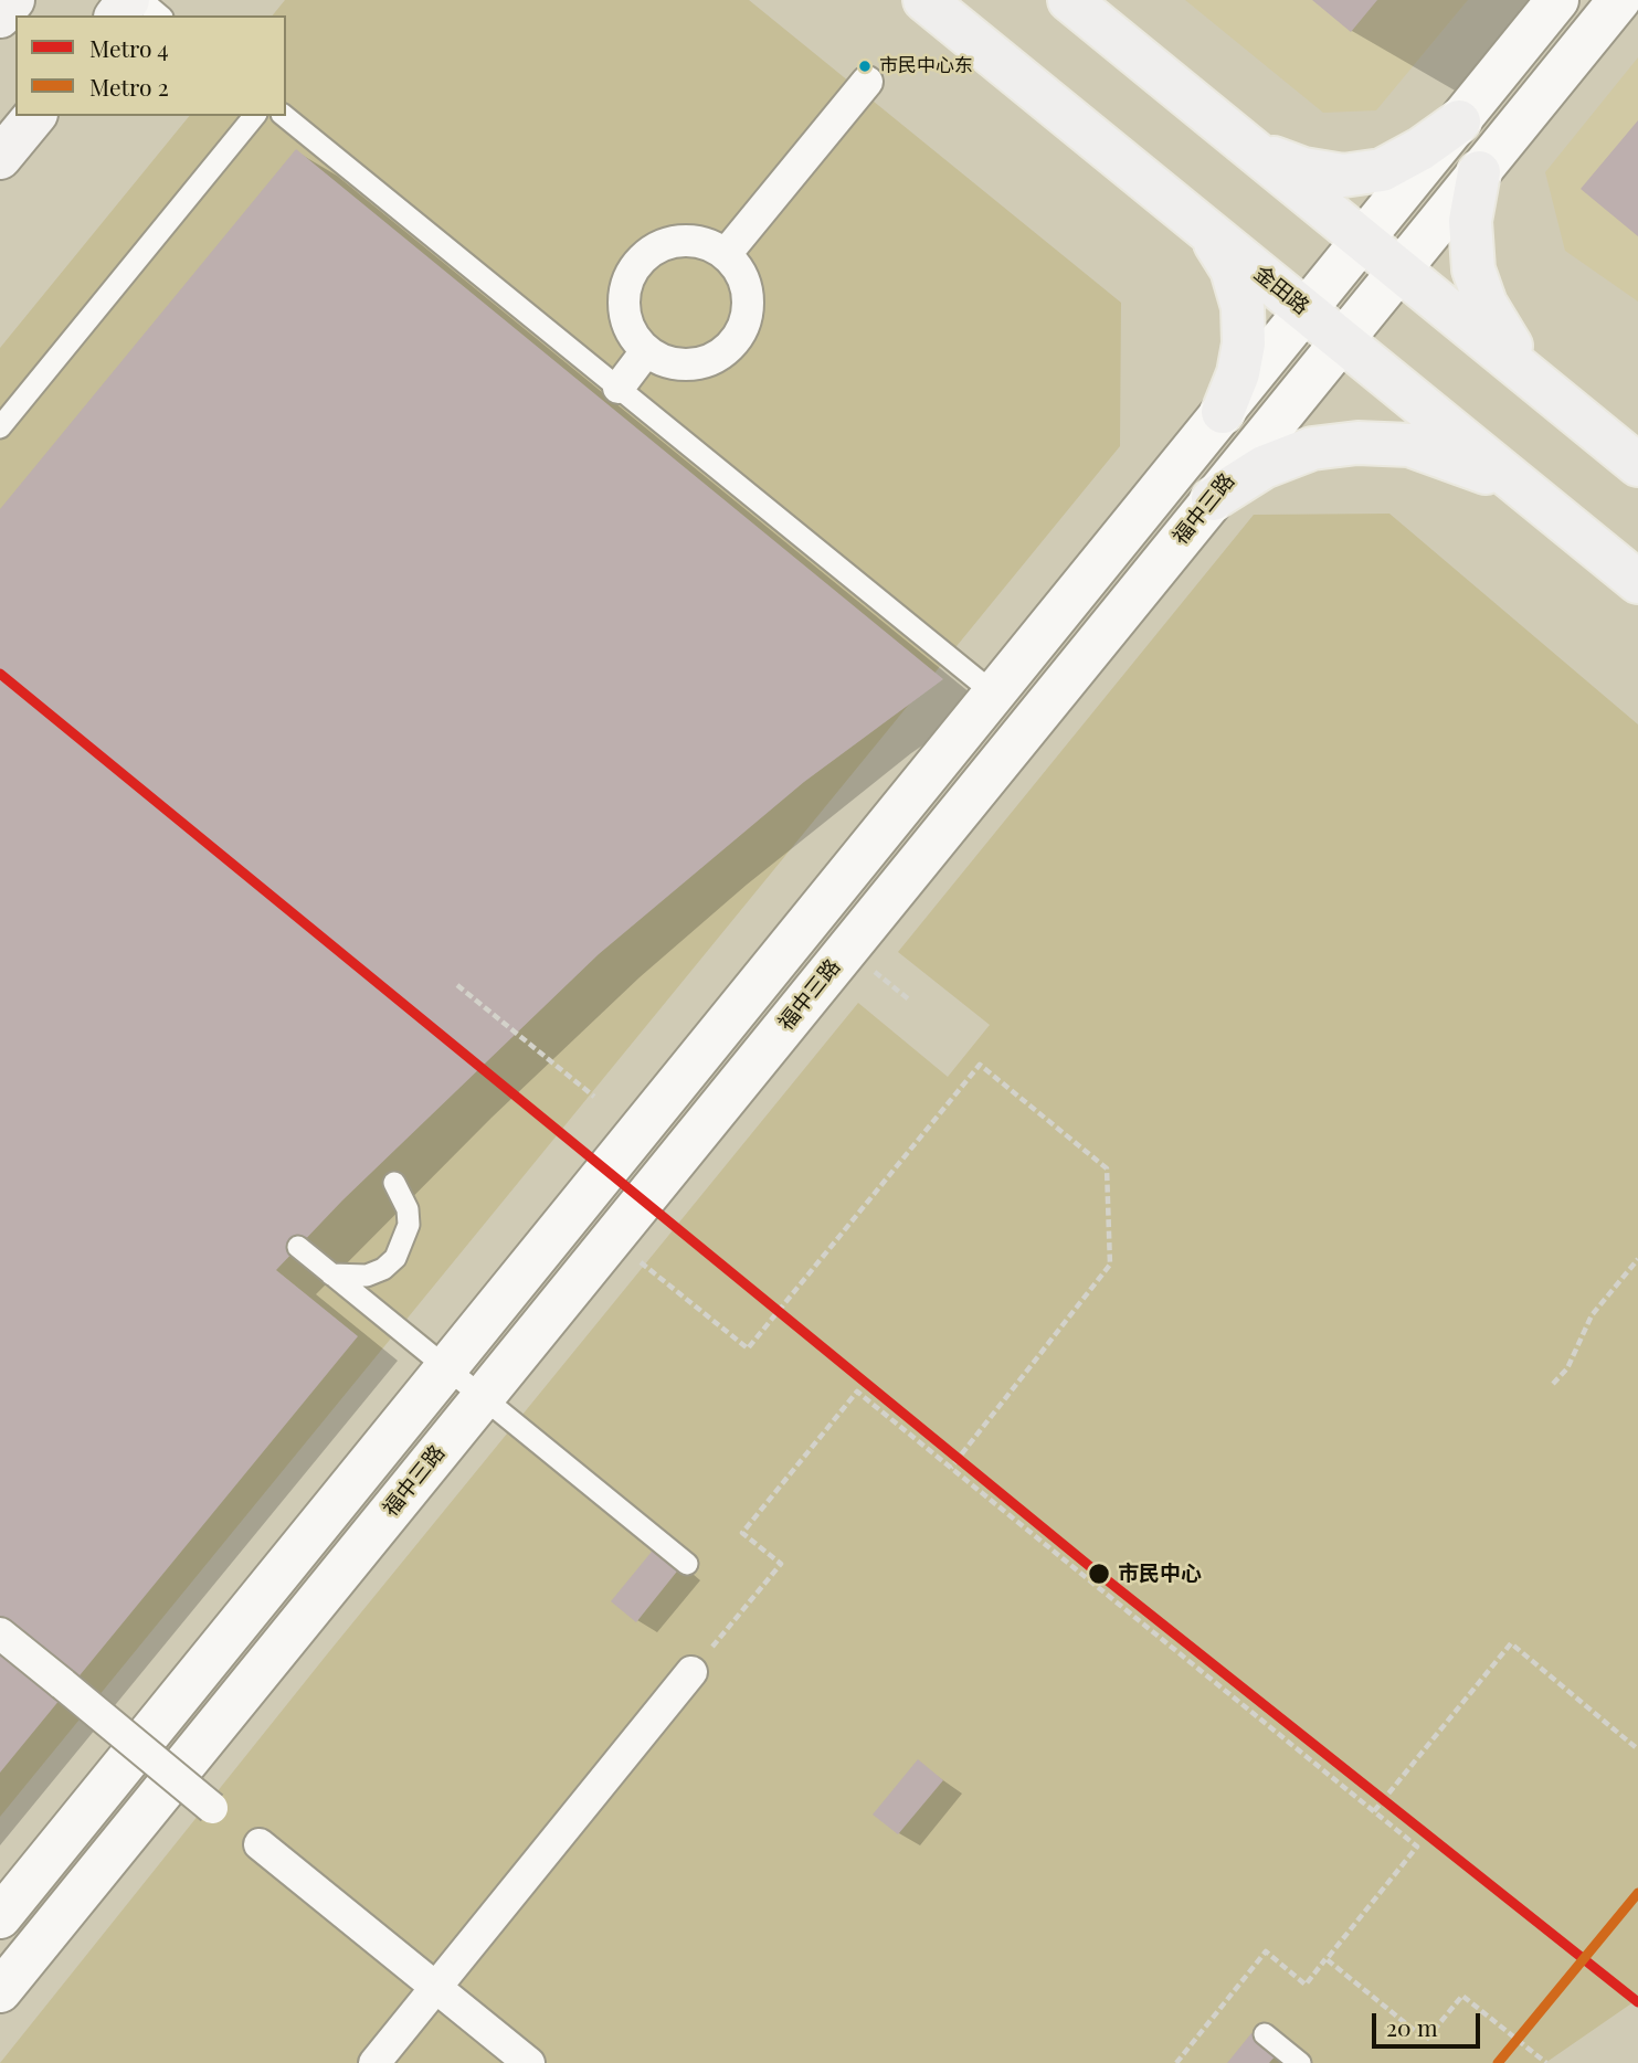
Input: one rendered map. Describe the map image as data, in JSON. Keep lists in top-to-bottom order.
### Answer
{
  "streets": {
    "main road": ["金田路"],
    "street": ["福中三路"]
  },
  "crossings": [
    ["金田路", "福中三路"]
  ],
  "places": ["市民中心东", "市民中心"],
  "lines": ["metro line 4", "metro line 2"],
  "legend": ["Metro 4", "Metro 2"],
  "scale_bar": "20 m"
}
